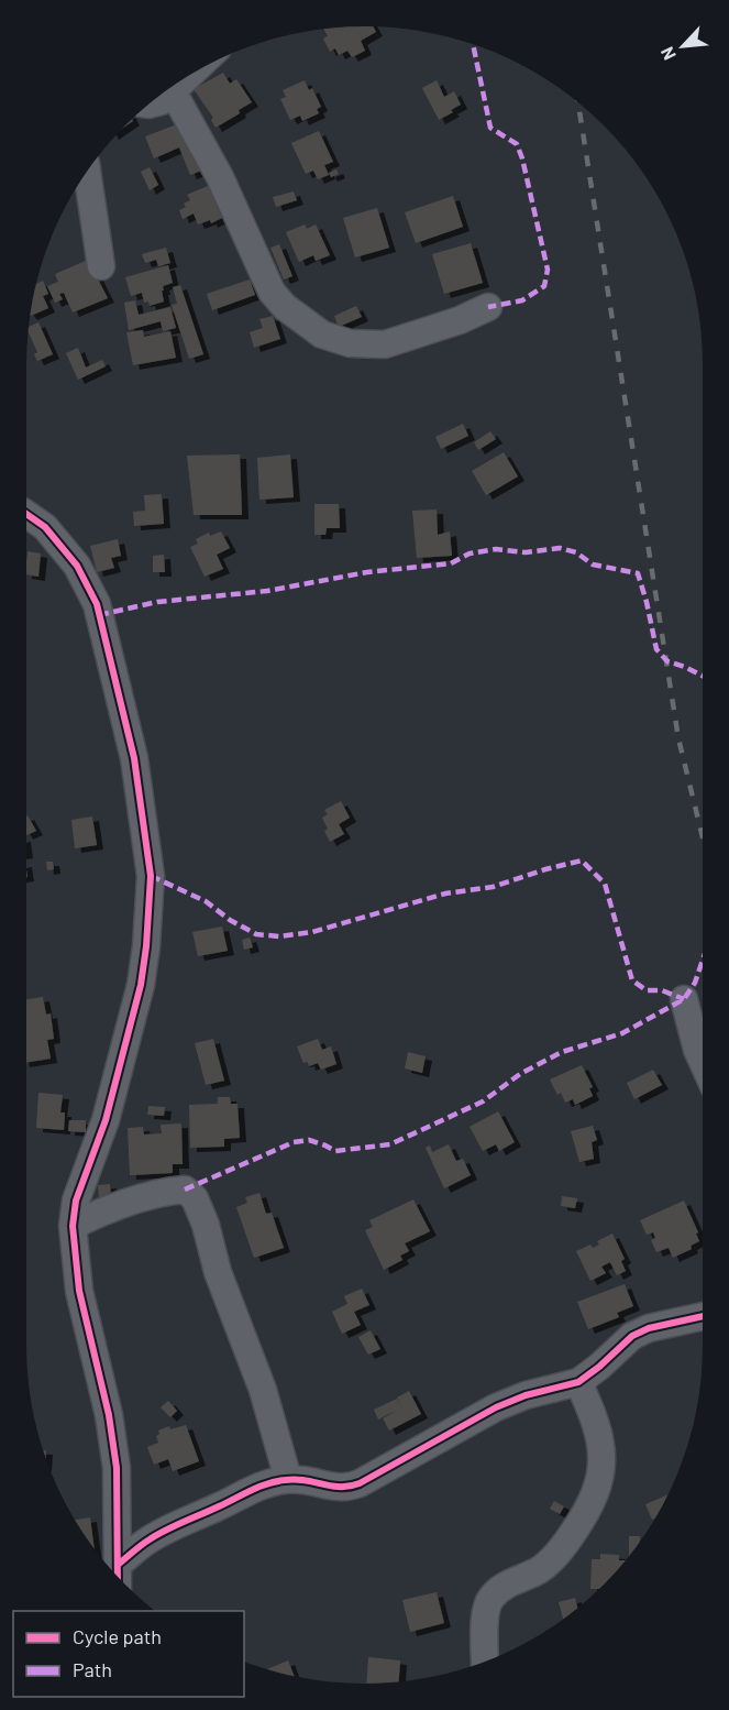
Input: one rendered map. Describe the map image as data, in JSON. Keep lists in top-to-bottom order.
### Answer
{
  "legend": ["Cycle path", "Path"],
  "north": "bottom left"
}
